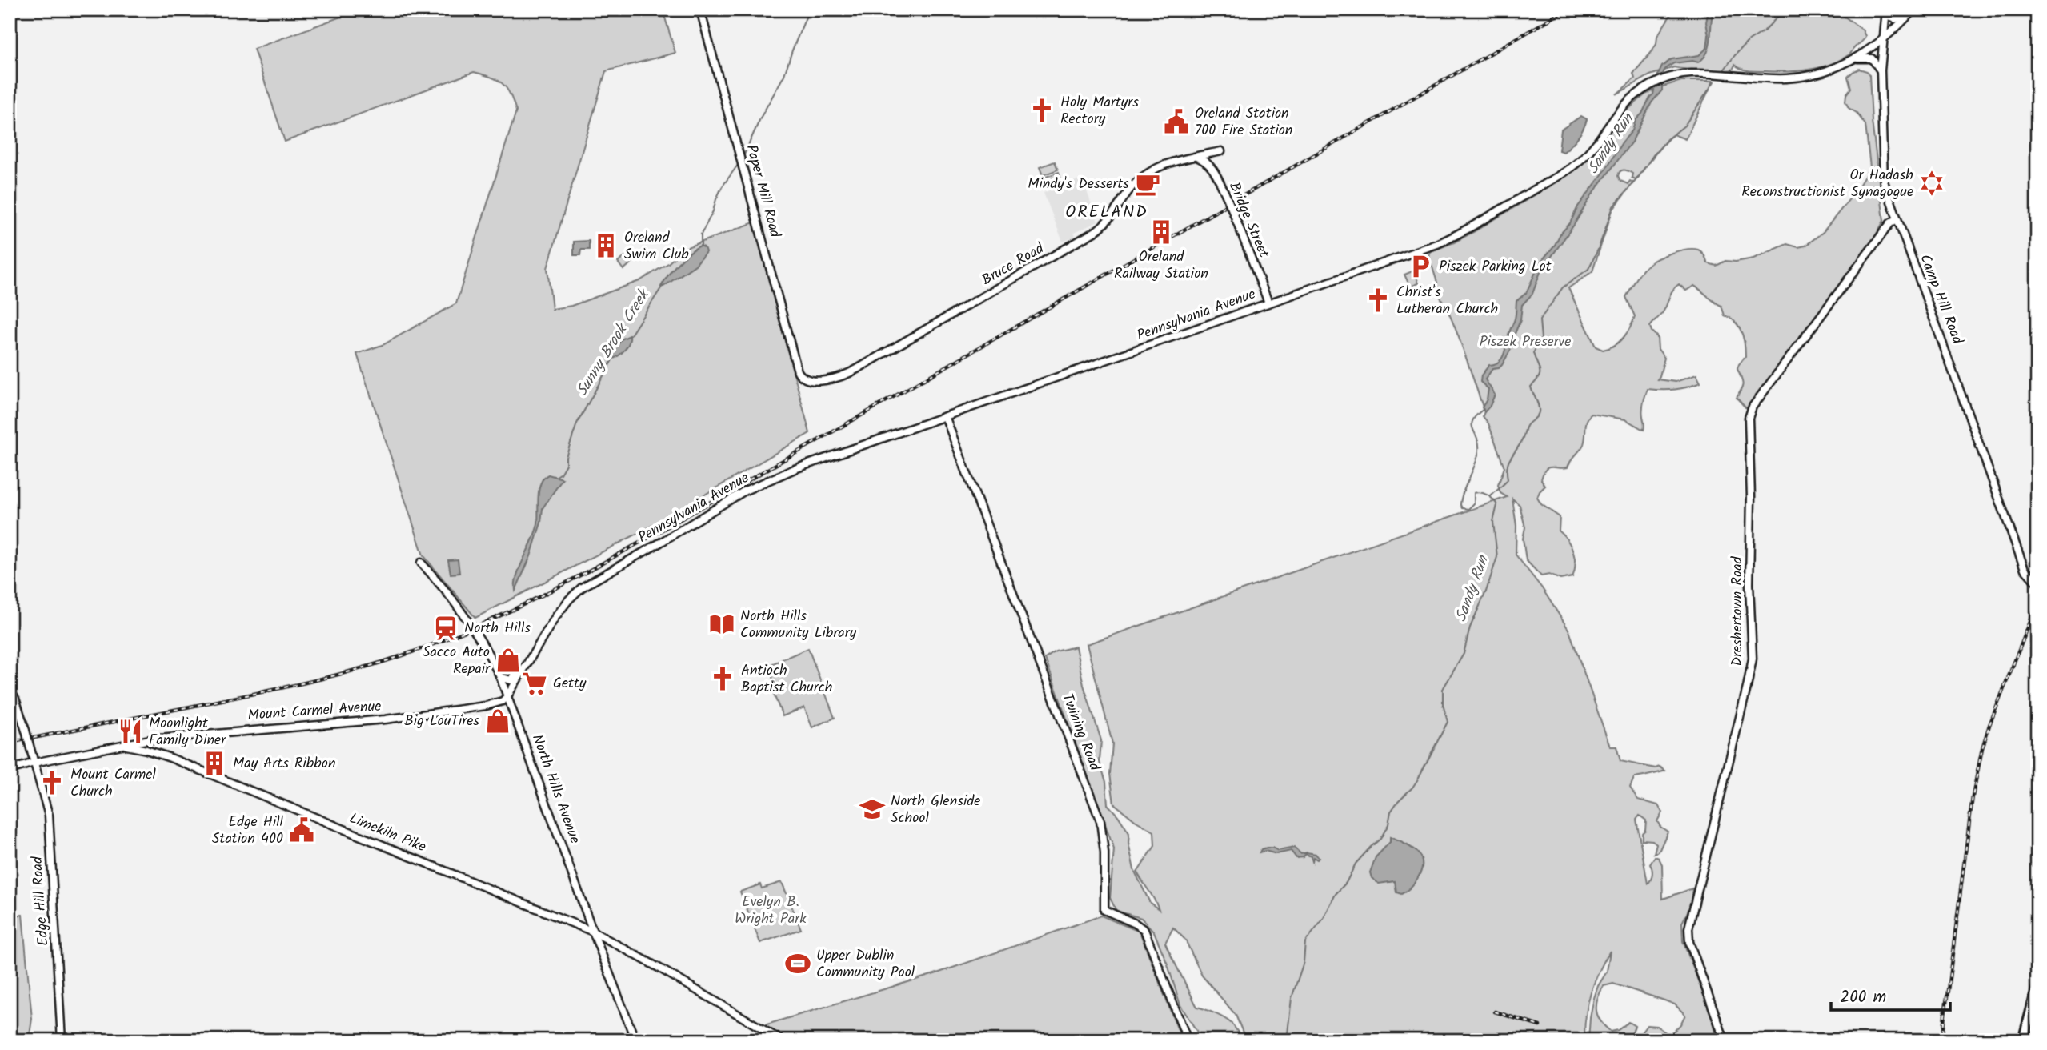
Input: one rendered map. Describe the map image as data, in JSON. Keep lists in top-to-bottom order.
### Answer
{
  "streets": {
    "street": [
      "Paper Mill Road",
      "Bridge Street",
      "Bruce Road",
      "Camp Hill Road",
      "Pennsylvania Avenue",
      "Dreshertown Road",
      "Mount Carmel Avenue",
      "Twining Road",
      "North Hills Avenue",
      "Limekiln Pike",
      "Edge Hill Road"
    ]
  },
  "crossings": [
    ["Paper Mill Road", "Bruce Road"],
    ["Bridge Street", "Bruce Road"],
    ["Bridge Street", "Pennsylvania Avenue"],
    ["Camp Hill Road", "Pennsylvania Avenue"],
    ["Camp Hill Road", "Dreshertown Road"],
    ["Pennsylvania Avenue", "Mount Carmel Avenue"],
    ["Pennsylvania Avenue", "Twining Road"],
    ["Pennsylvania Avenue", "North Hills Avenue"],
    ["Mount Carmel Avenue", "North Hills Avenue"],
    ["Mount Carmel Avenue", "Limekiln Pike"],
    ["North Hills Avenue", "Limekiln Pike"],
    ["Limekiln Pike", "Edge Hill Road"]
  ],
  "districts": ["ORELAND"],
  "water": ["Sandy Run", "Sunny Brook Creek"],
  "parks": ["Piszek Preserve", "Evelyn B. Wright Park"],
  "places": {
    "church": [
      "Holy Martyrs Rectory",
      "Christ's Lutheran Church",
      "Antioch Baptist Church",
      "Mount Carmel Church"
    ],
    "public building": ["Oreland Station 700 Fire Station", "Edge Hill Station 400"],
    "synagogue": ["Or Hadash Reconstructionist Synagogue"],
    "cafe": ["Mindy's Desserts"],
    "building": ["Oreland Railway Station", "Oreland Swim Club", "May Arts Ribbon"],
    "parking": ["Piszek Parking Lot"],
    "library": ["North Hills Community Library"],
    "station": ["North Hills"],
    "shop": ["Sacco Auto Repair", "Big LouTires"],
    "supermarket": ["Getty"],
    "restaurant": ["Moonlight Family Diner"],
    "school or university": ["North Glenside School"],
    "sports": ["Upper Dublin Community Pool"]
  },
  "scale_bar": "200 m"
}
